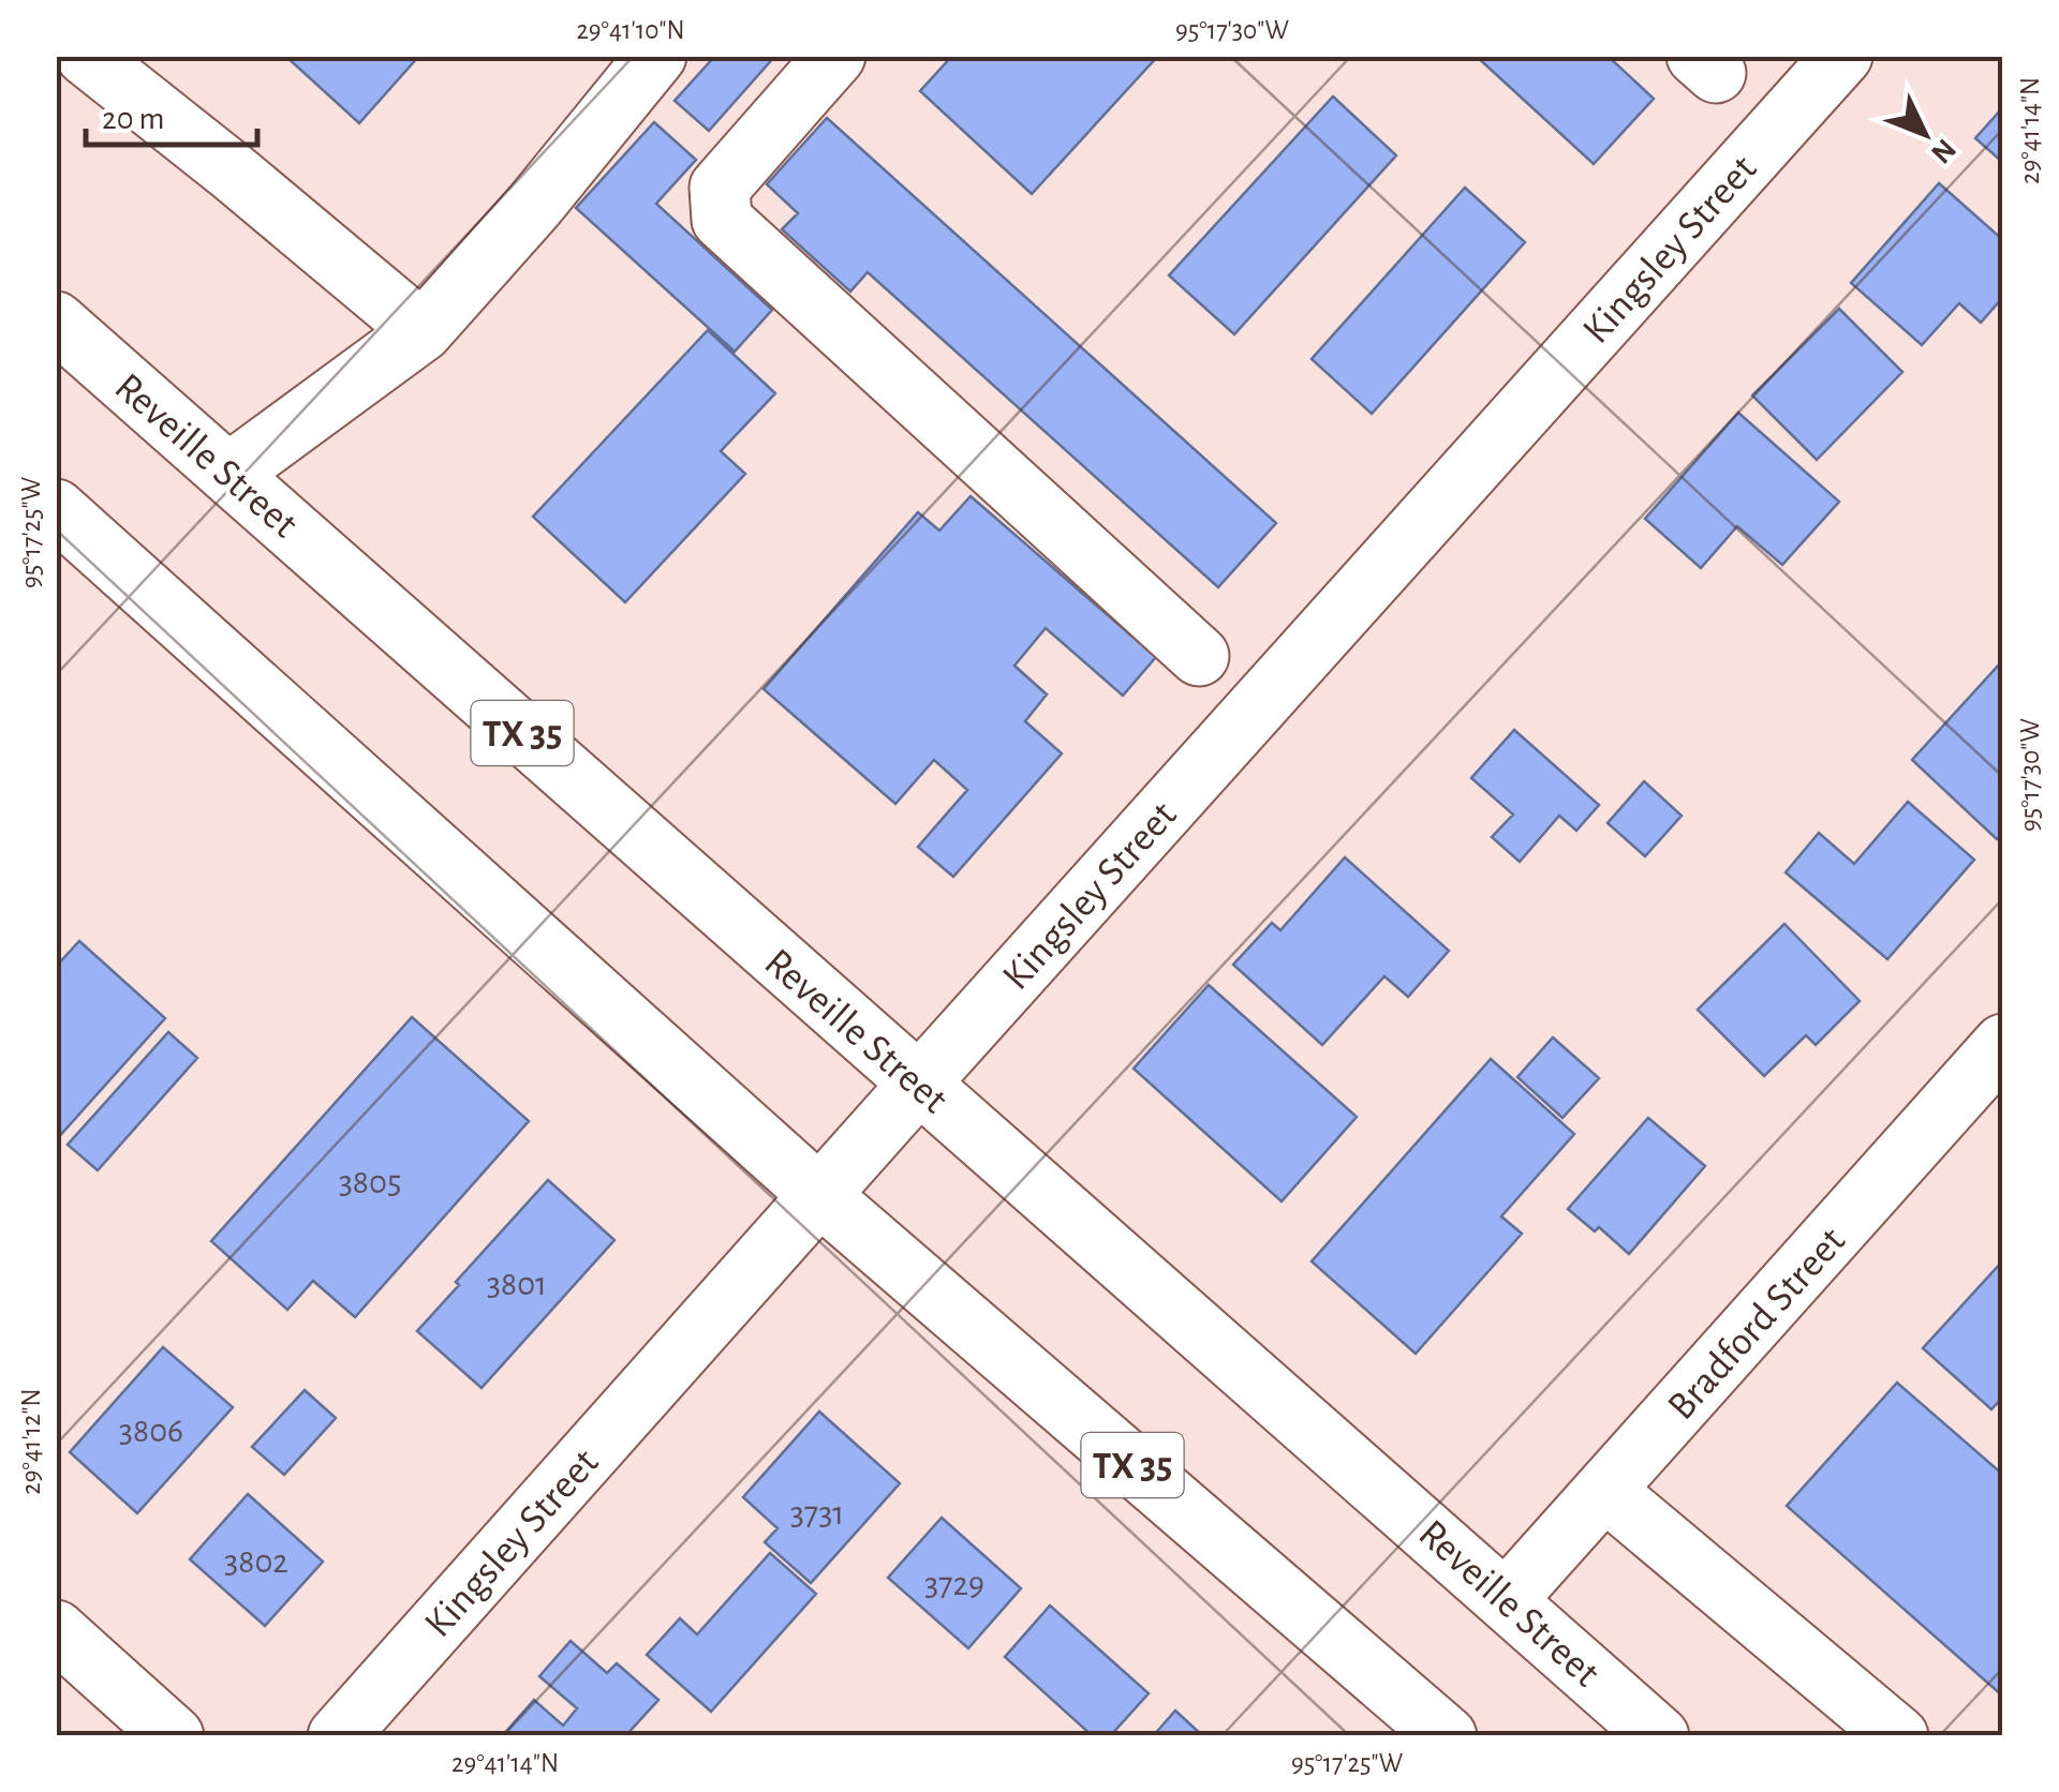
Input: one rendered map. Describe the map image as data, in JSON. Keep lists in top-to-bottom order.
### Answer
{
  "streets": {
    "street": [
      "Kingsley Street",
      "Reveille Street",
      "TX 35",
      "Bradford Street"
    ]
  },
  "crossings": [
    ["Kingsley Street", "Reveille Street"],
    ["Kingsley Street", "TX 35"],
    ["Reveille Street", "Bradford Street"]
  ],
  "house_numbers": [
    "3805",
    "3801",
    "3806",
    "3731",
    "3802",
    "3729"
  ],
  "scale_bar": "20 m",
  "north": "bottom right",
  "coordinates": [
    "29°41'10\"N",
    "95°17'30\"W",
    "29°41'14\"N",
    "95°17'25\"W",
    "29°41'12\"N"
  ]
}
